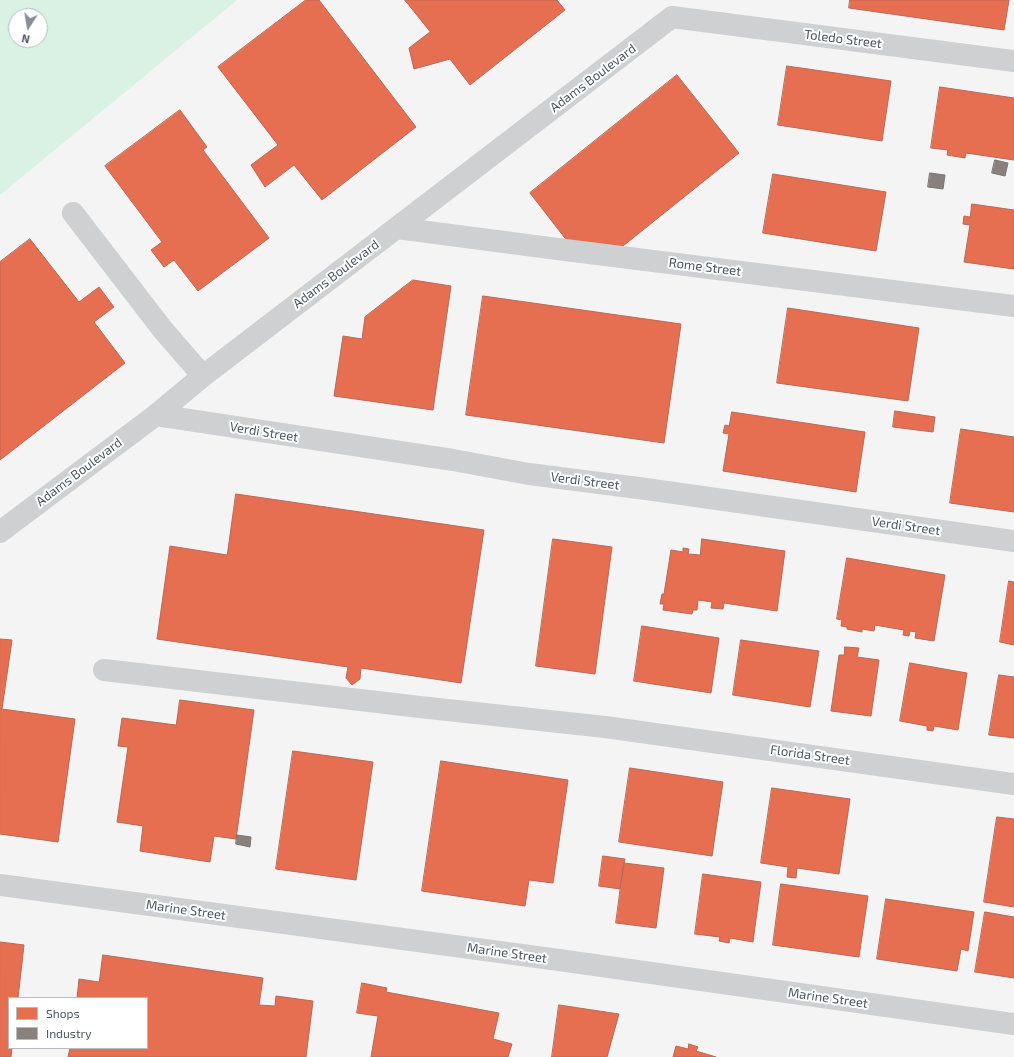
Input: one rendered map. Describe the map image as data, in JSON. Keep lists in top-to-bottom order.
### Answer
{
  "streets": {
    "street": [
      "Toledo Street",
      "Adams Boulevard",
      "Rome Street",
      "Verdi Street",
      "Florida Street",
      "Marine Street"
    ]
  },
  "crossings": [
    ["Toledo Street", "Adams Boulevard"],
    ["Adams Boulevard", "Rome Street"],
    ["Adams Boulevard", "Verdi Street"]
  ],
  "legend": ["Shops", "Industry"],
  "north": "bottom"
}
